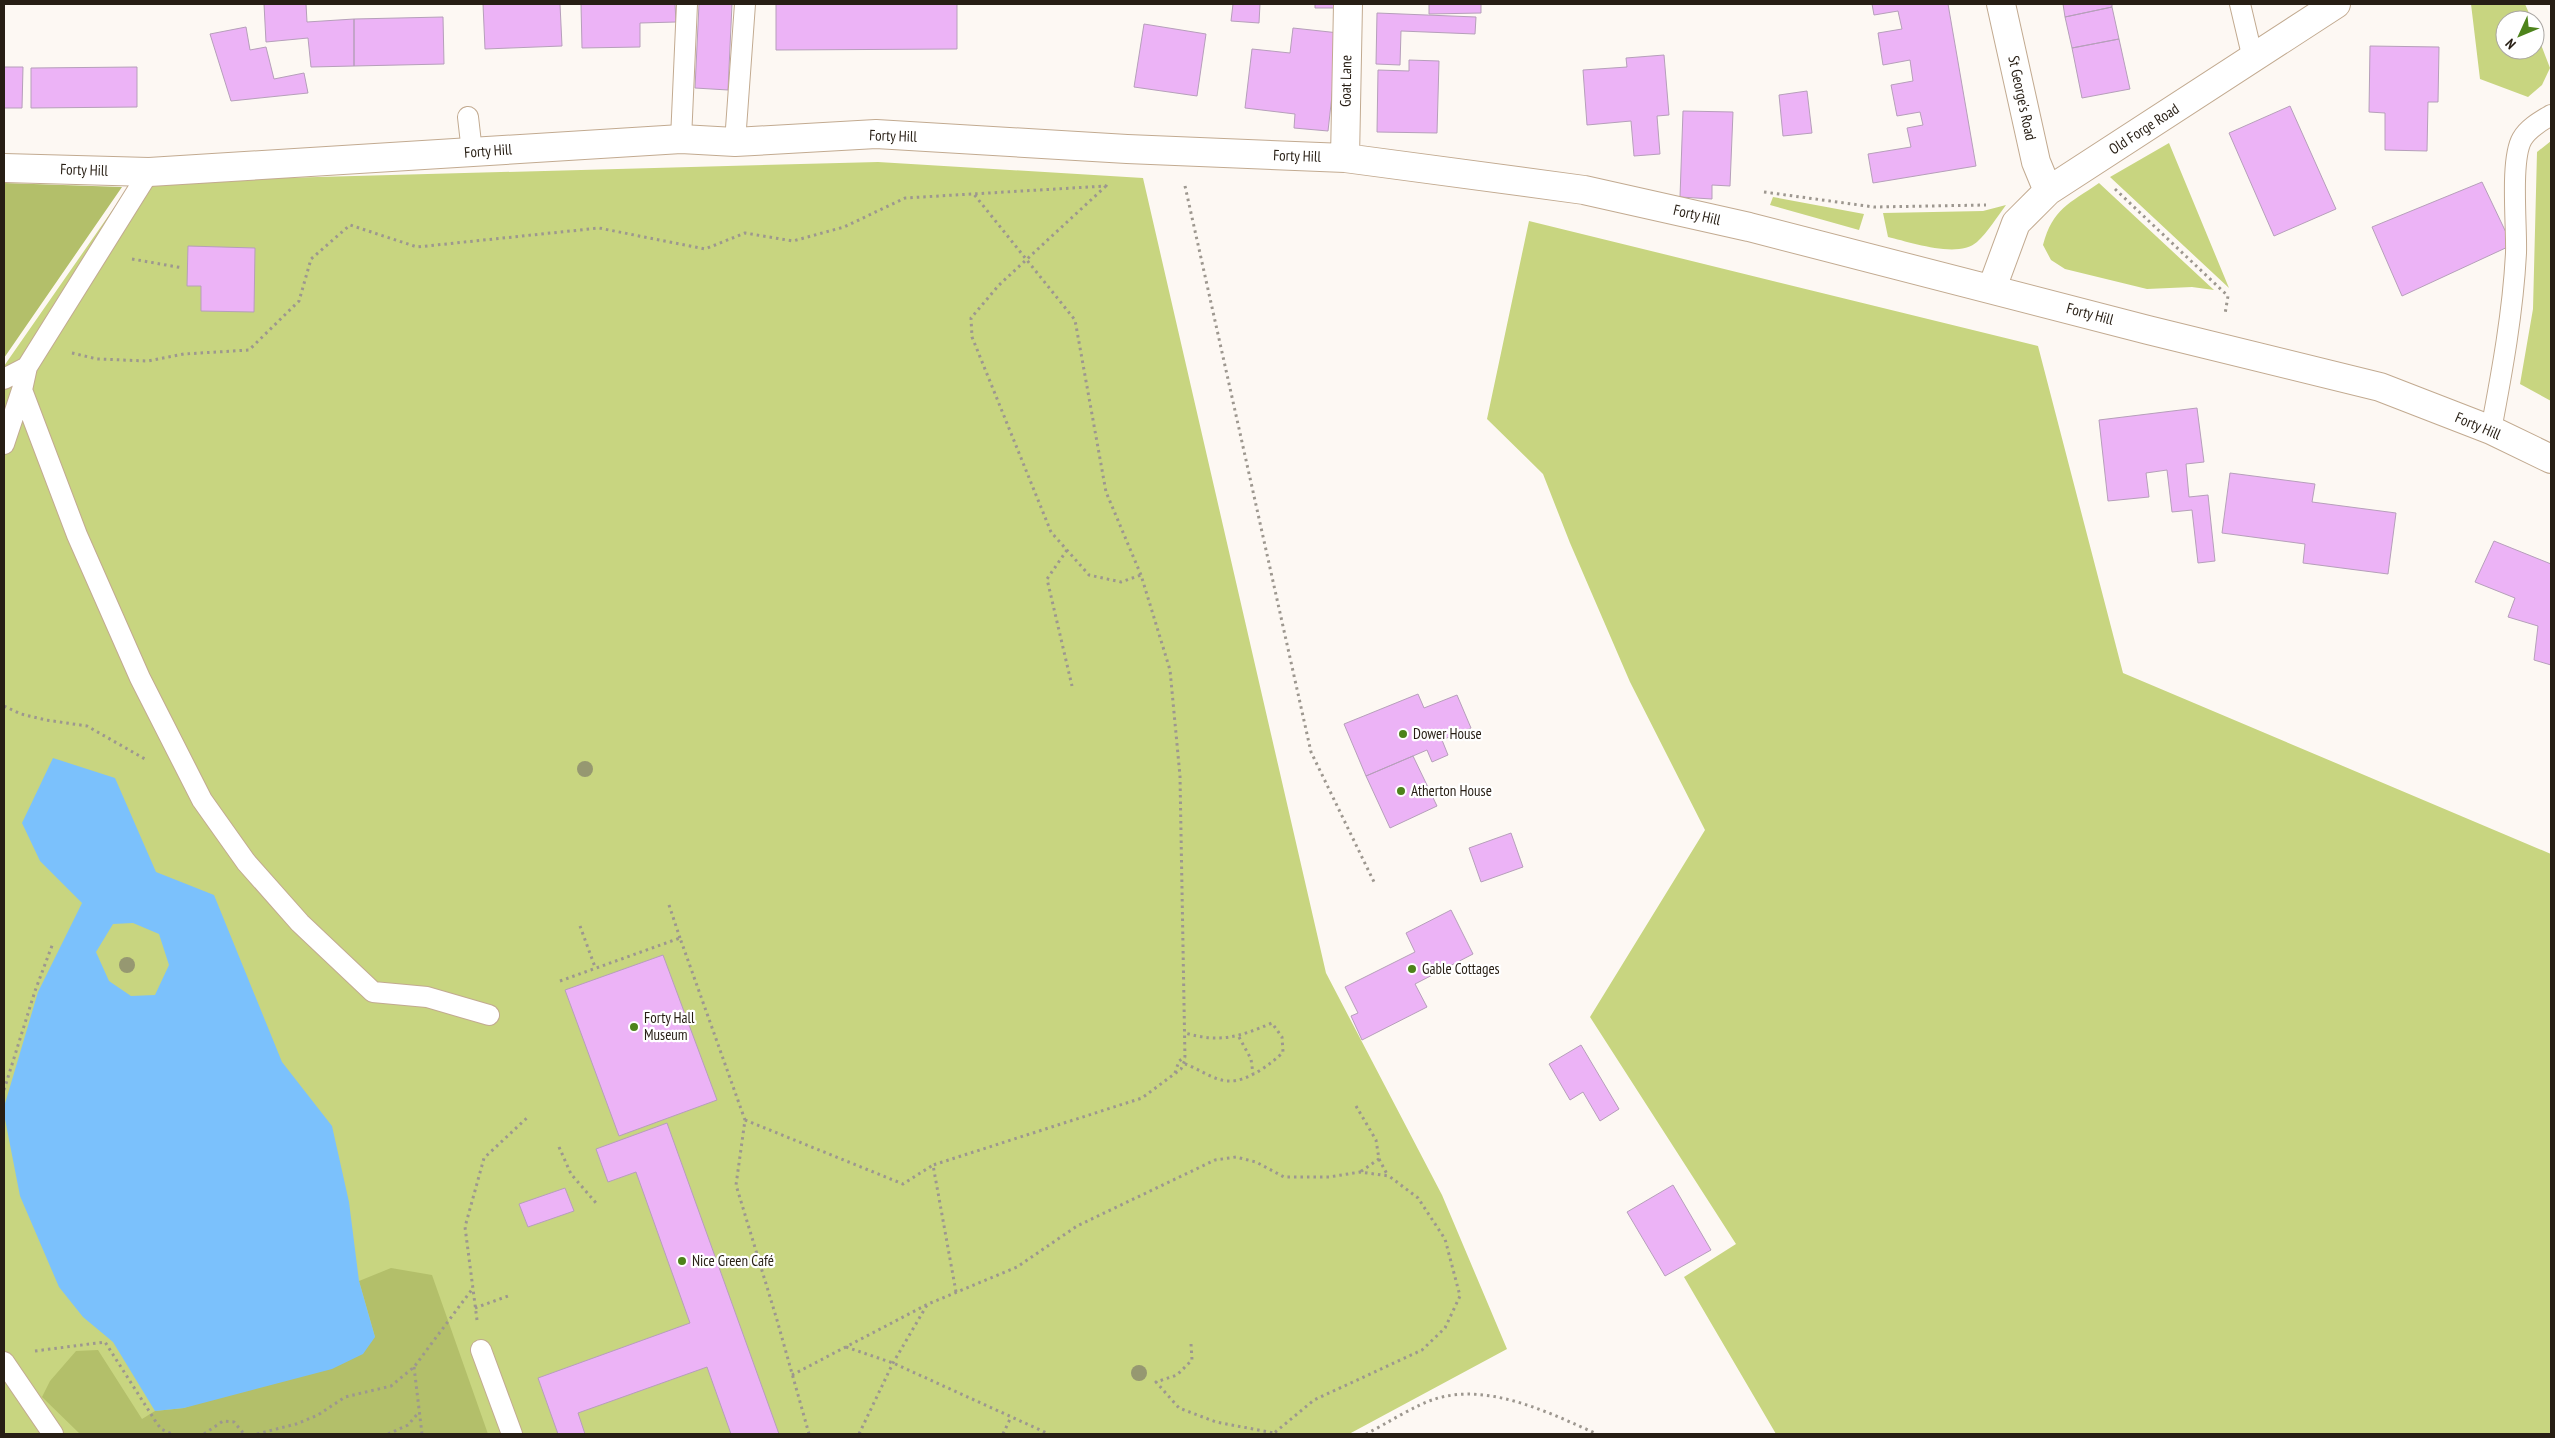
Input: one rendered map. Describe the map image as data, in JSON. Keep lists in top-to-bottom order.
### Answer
{
  "streets": {
    "street": [
      "Goat Lane",
      "St George's Road",
      "Old Forge Road",
      "Forty Hill"
    ]
  },
  "crossings": [
    ["Goat Lane", "Forty Hill"],
    ["St George's Road", "Old Forge Road"],
    ["Old Forge Road", "Forty Hill"]
  ],
  "places": [
    "Dower House",
    "Atherton House",
    "Gable Cottages",
    "Forty Hall Museum",
    "Nice Green Café"
  ],
  "north": "bottom left"
}
